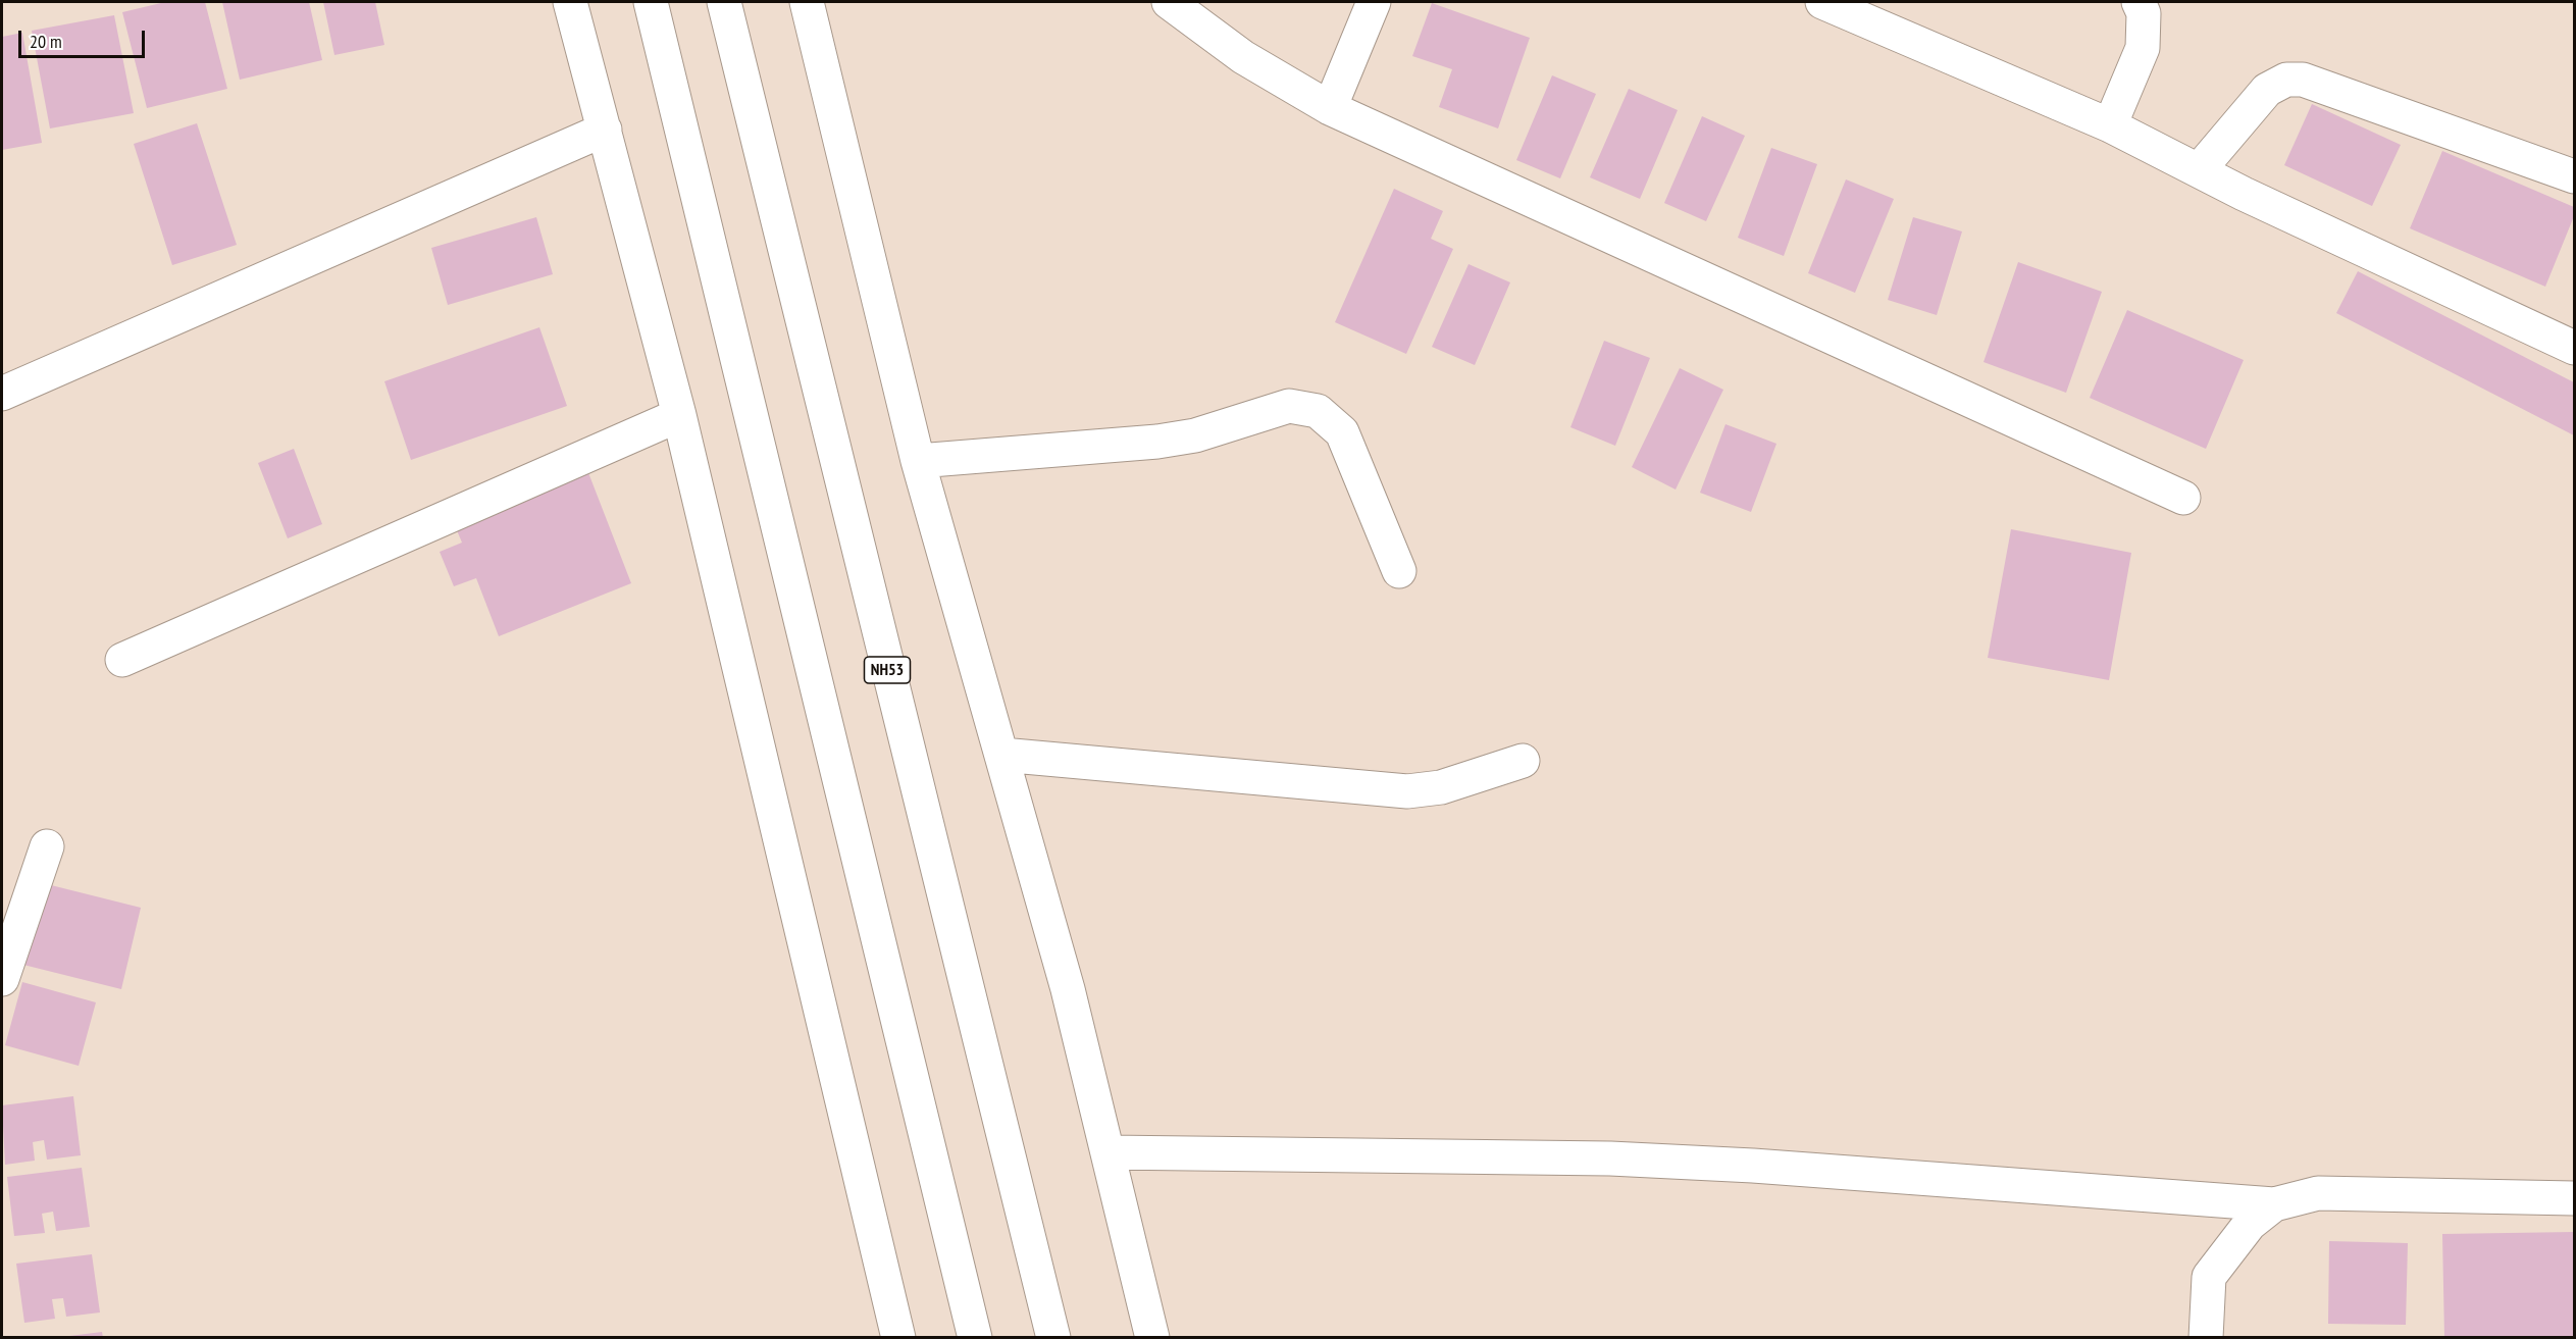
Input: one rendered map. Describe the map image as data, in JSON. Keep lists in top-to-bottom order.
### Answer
{
  "streets": {
    "main road": ["NH53"]
  },
  "scale_bar": "20 m"
}
